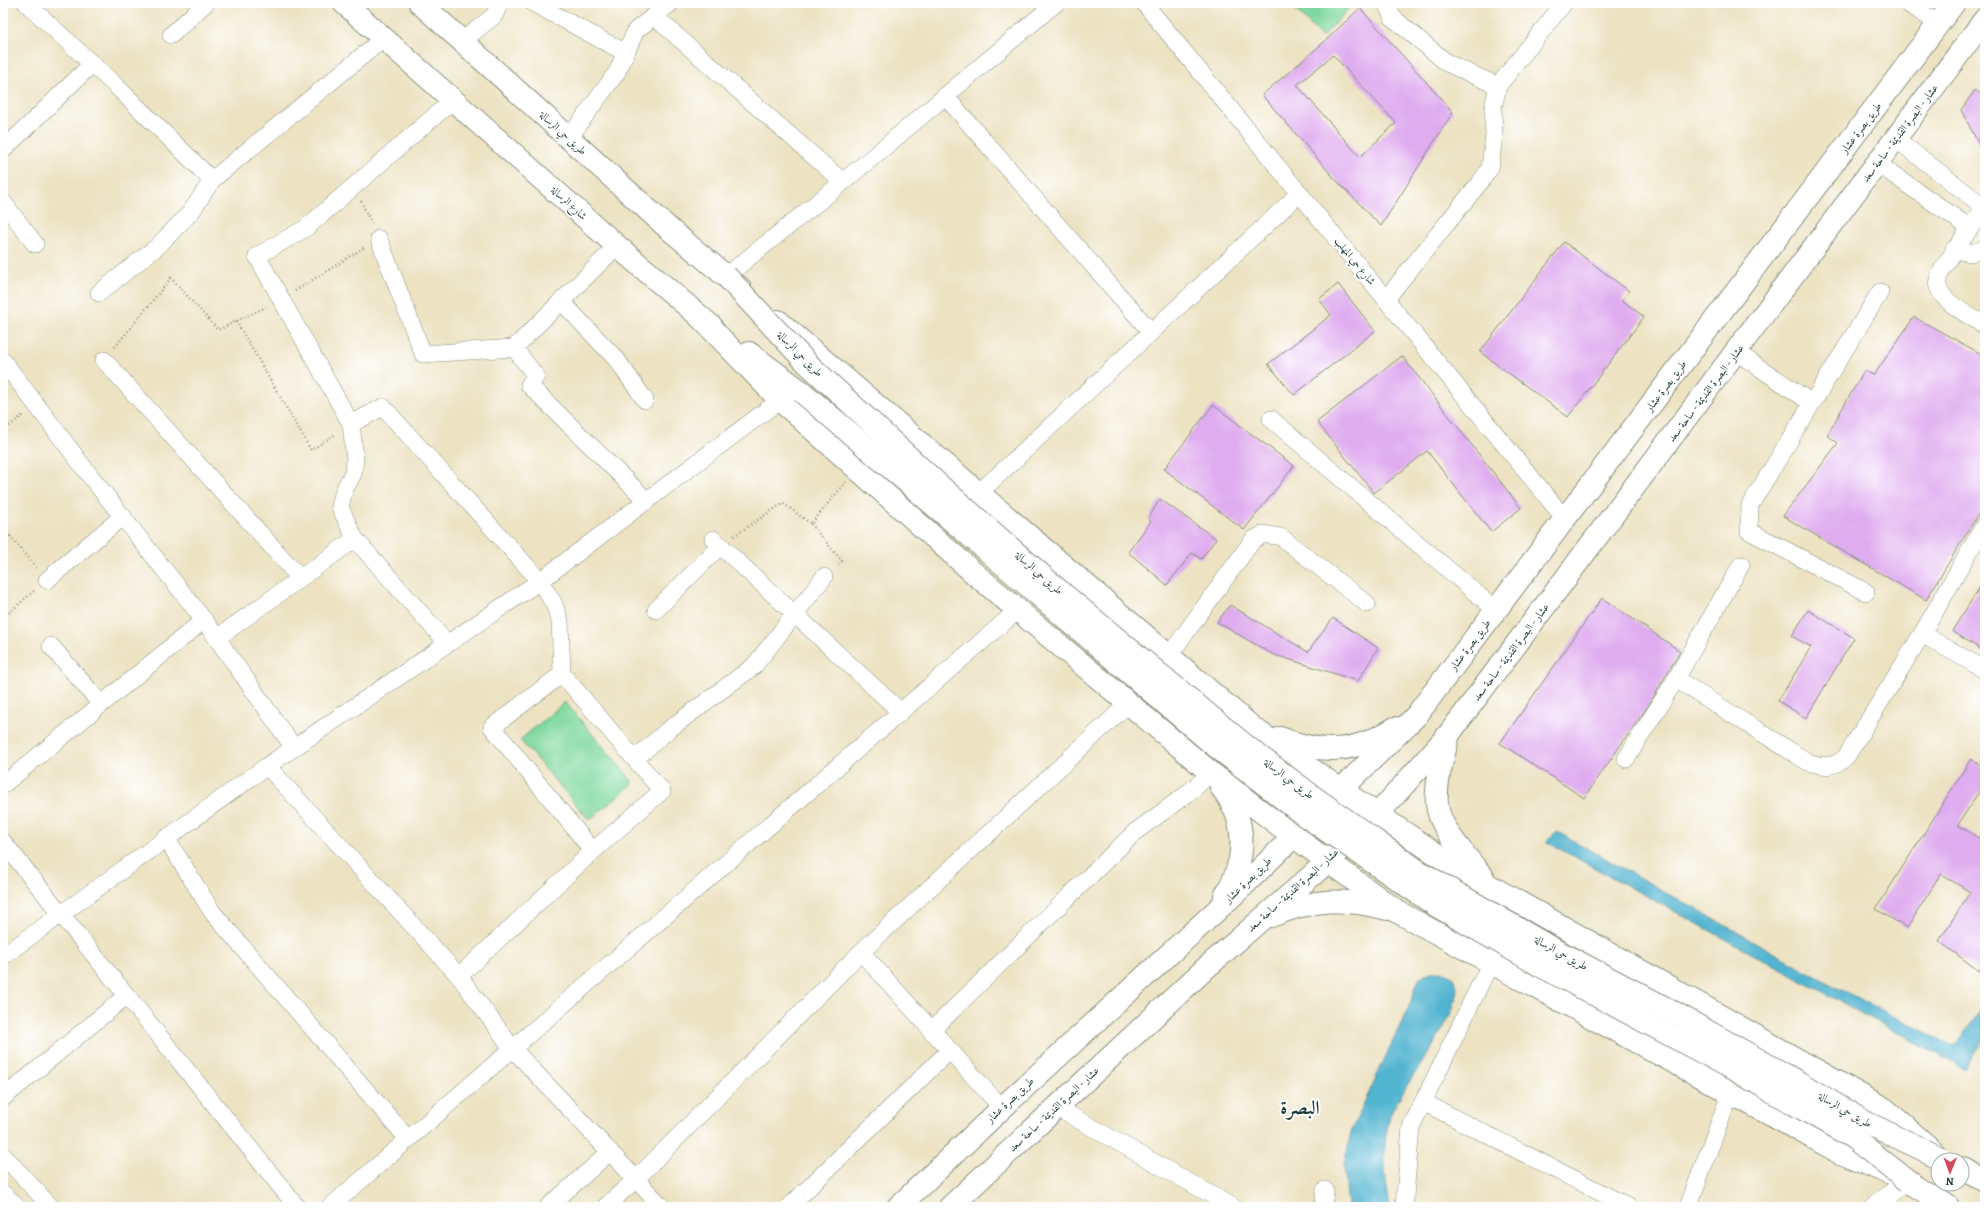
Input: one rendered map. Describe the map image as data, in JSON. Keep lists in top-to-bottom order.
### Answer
{
  "streets": {
    "main road": [
      "طريق بصرة عشار",
      "طريق حي الرسالة",
      "عشار - البصرة القديمة - ساحة سعد",
      "شارع الرسالة"
    ],
    "street": ["شارع حي المهلب"]
  },
  "crossings": [
    ["طريق بصرة عشار", "طريق حي الرسالة"],
    ["طريق بصرة عشار", "شارع حي المهلب"],
    ["طريق حي الرسالة", "عشار - البصرة القديمة - ساحة سعد"],
    ["طريق حي الرسالة", "شارع الرسالة"]
  ],
  "districts": ["البصرة"],
  "north": "bottom"
}
